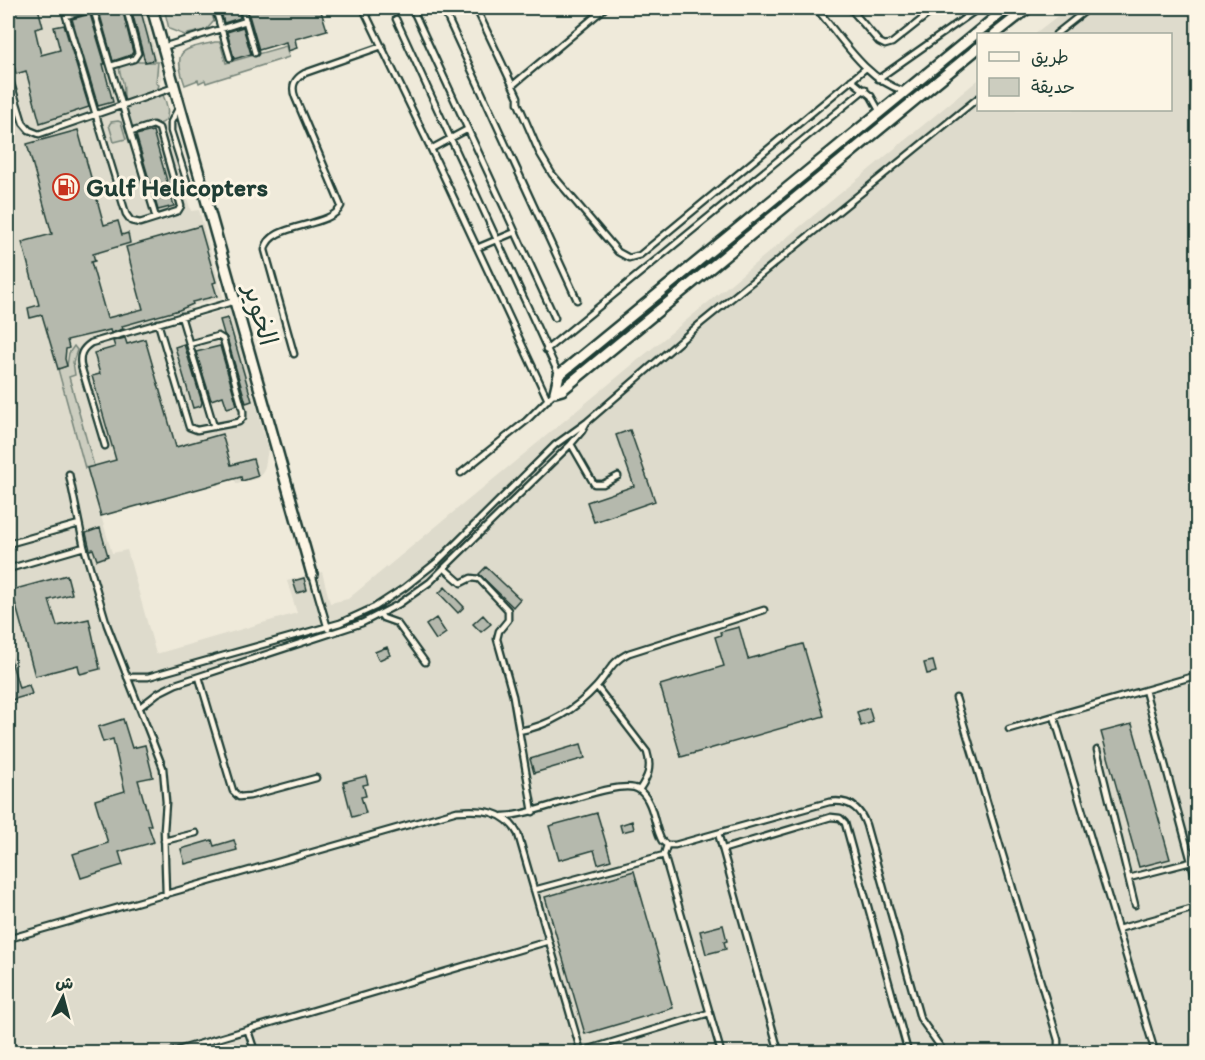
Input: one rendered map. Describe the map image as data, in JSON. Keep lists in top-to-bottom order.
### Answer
{
  "streets": {
    "street": ["الخوير"]
  },
  "places": {
    "fuel station": ["Gulf Helicopters"]
  },
  "legend": ["طريق", "حديقة"],
  "north": "top"
}
